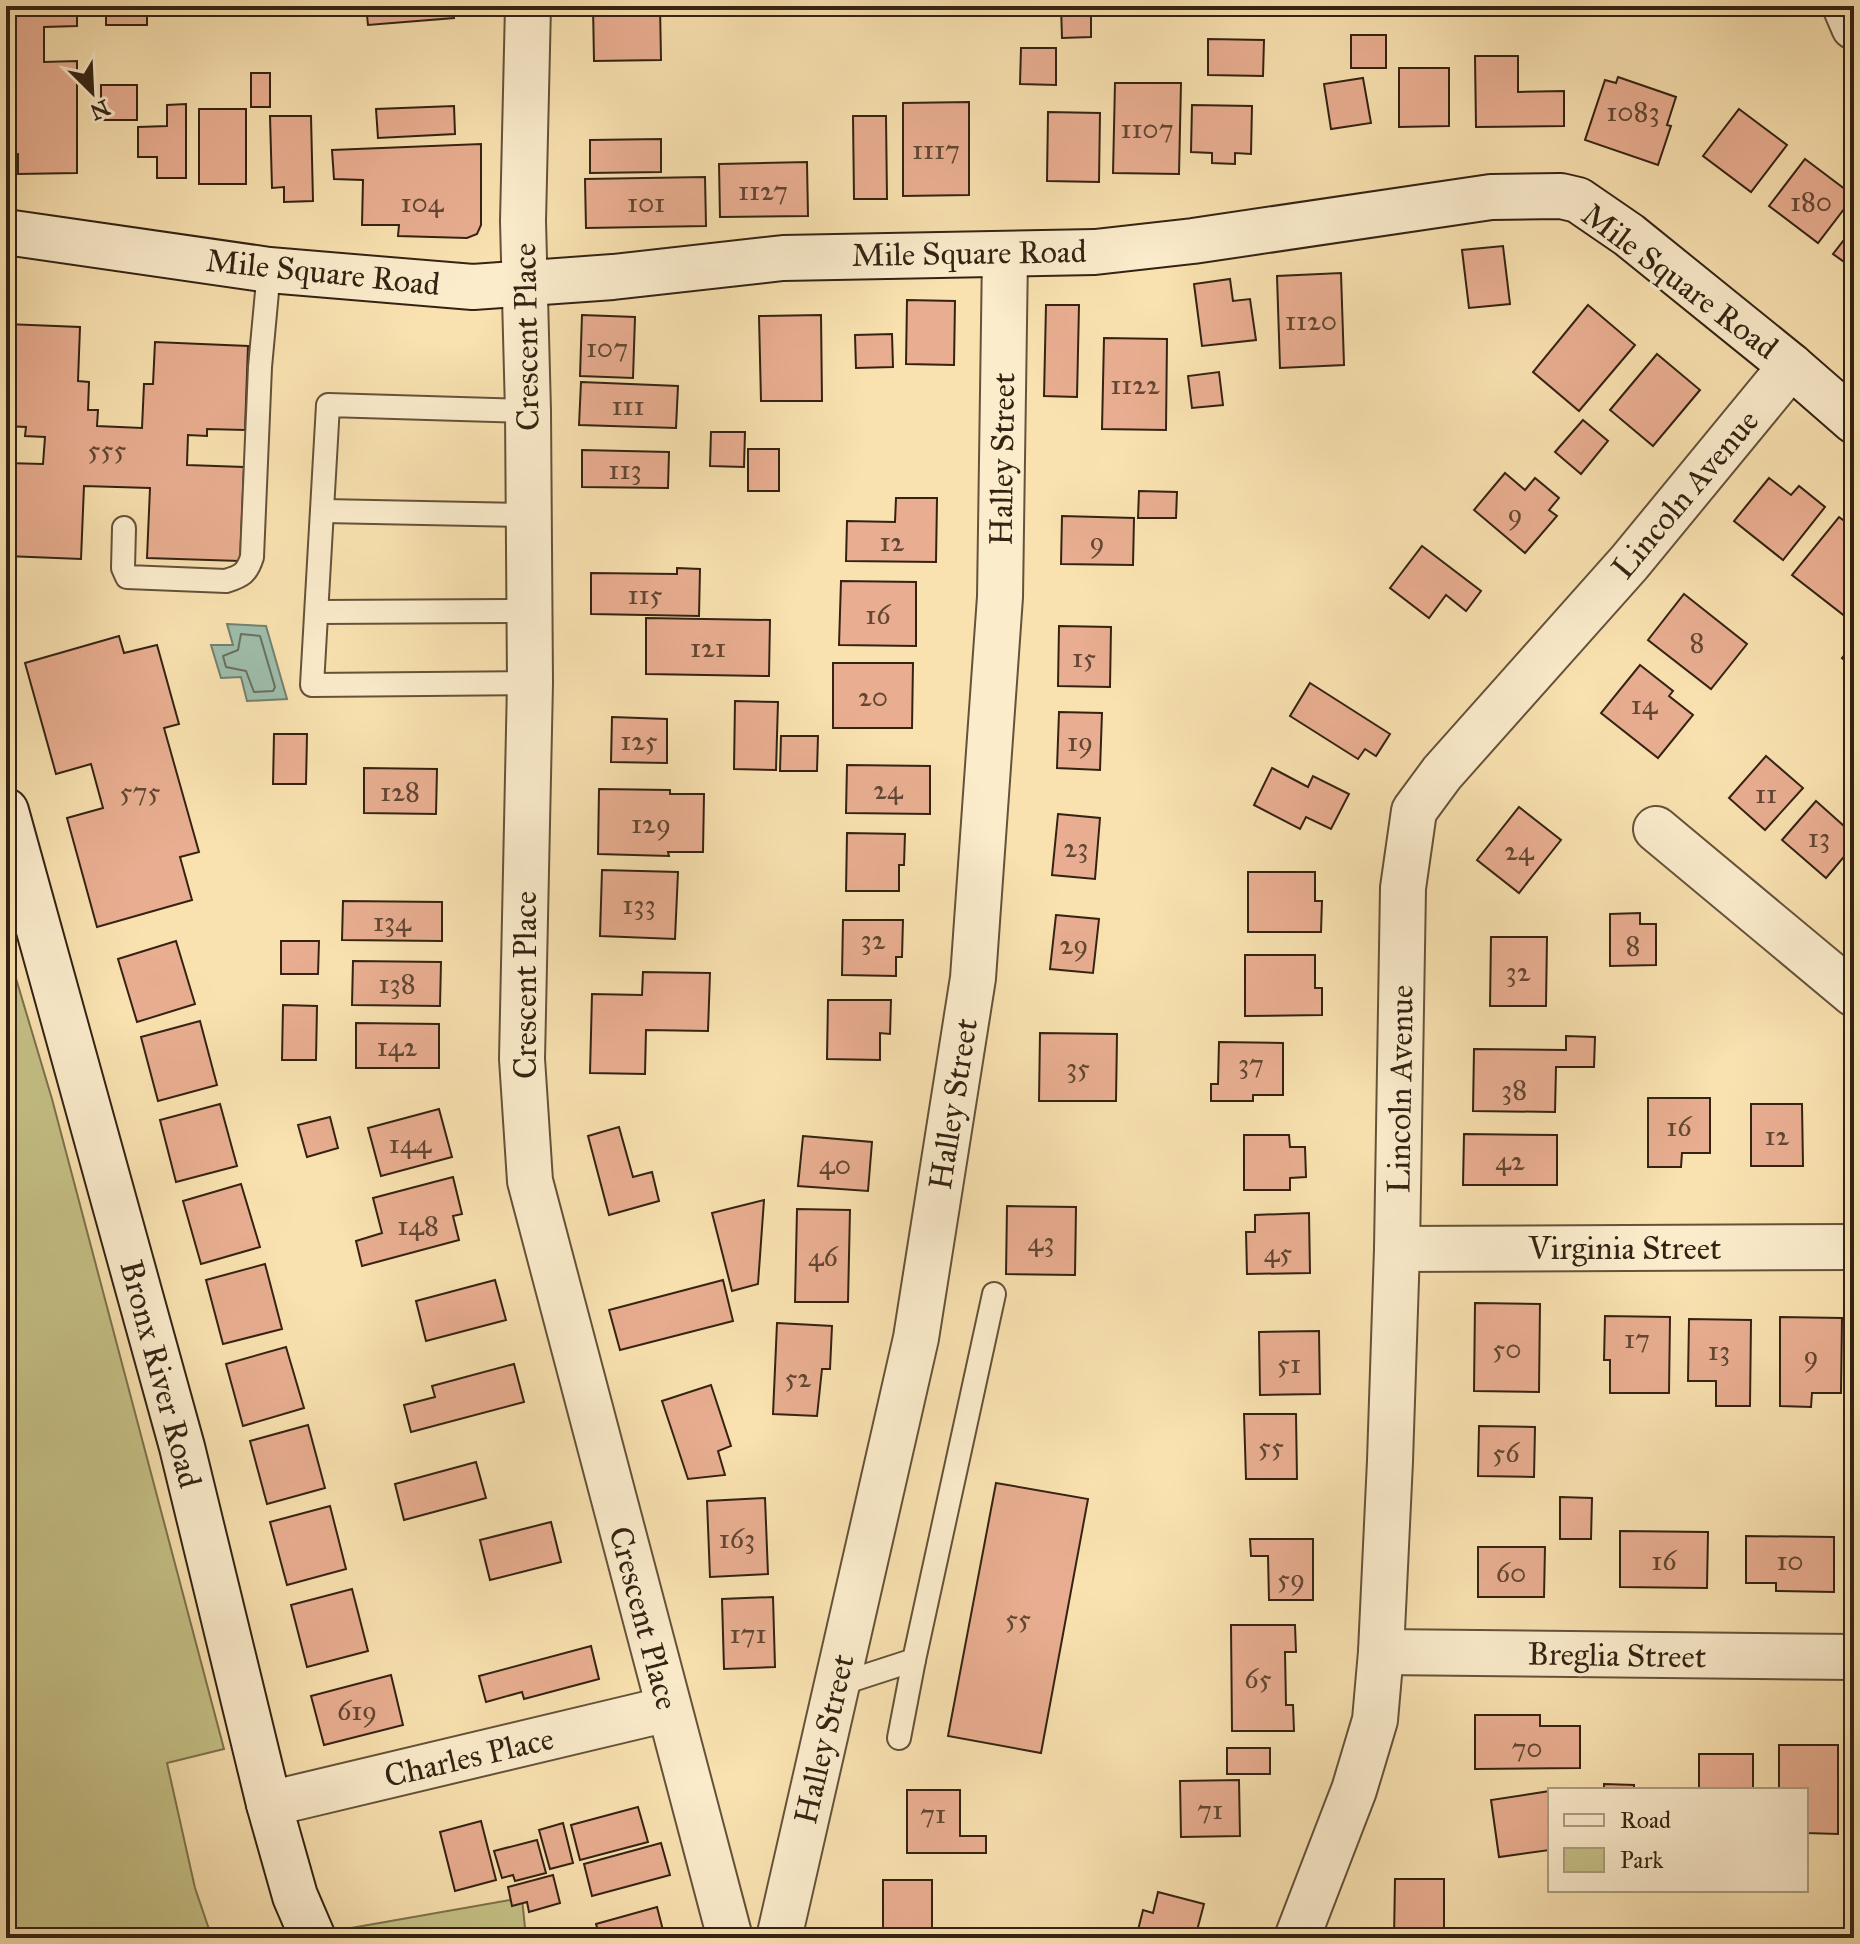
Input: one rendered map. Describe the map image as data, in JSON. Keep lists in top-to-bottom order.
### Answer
{
  "streets": {
    "street": [
      "Mile Square Road",
      "Crescent Place",
      "Halley Street",
      "Lincoln Avenue",
      "Virginia Street",
      "Bronx River Road",
      "Breglia Street",
      "Charles Place"
    ]
  },
  "crossings": [
    ["Mile Square Road", "Crescent Place"],
    ["Mile Square Road", "Halley Street"],
    ["Mile Square Road", "Lincoln Avenue"],
    ["Crescent Place", "Charles Place"],
    ["Lincoln Avenue", "Virginia Street"],
    ["Lincoln Avenue", "Breglia Street"],
    ["Bronx River Road", "Charles Place"]
  ],
  "house_numbers": [
    "1083",
    "1107",
    "1117",
    "1127",
    "180",
    "104",
    "101",
    "1120",
    "107",
    "1122",
    "111",
    "555",
    "113",
    "9",
    "12",
    "9",
    "115",
    "16",
    "8",
    "121",
    "15",
    "20",
    "14",
    "125",
    "19",
    "24",
    "575",
    "128",
    "11",
    "129",
    "13",
    "23",
    "24",
    "133",
    "134",
    "32",
    "29",
    "8",
    "32",
    "138",
    "142",
    "37",
    "35",
    "38",
    "16",
    "12",
    "144",
    "42",
    "40",
    "148",
    "43",
    "45",
    "46",
    "17",
    "50",
    "13",
    "9",
    "51",
    "52",
    "55",
    "56",
    "163",
    "16",
    "10",
    "60",
    "59",
    "55",
    "171",
    "65",
    "619",
    "70",
    "71",
    "71"
  ],
  "legend": ["Road", "Park"],
  "north": "bottom right"
}
